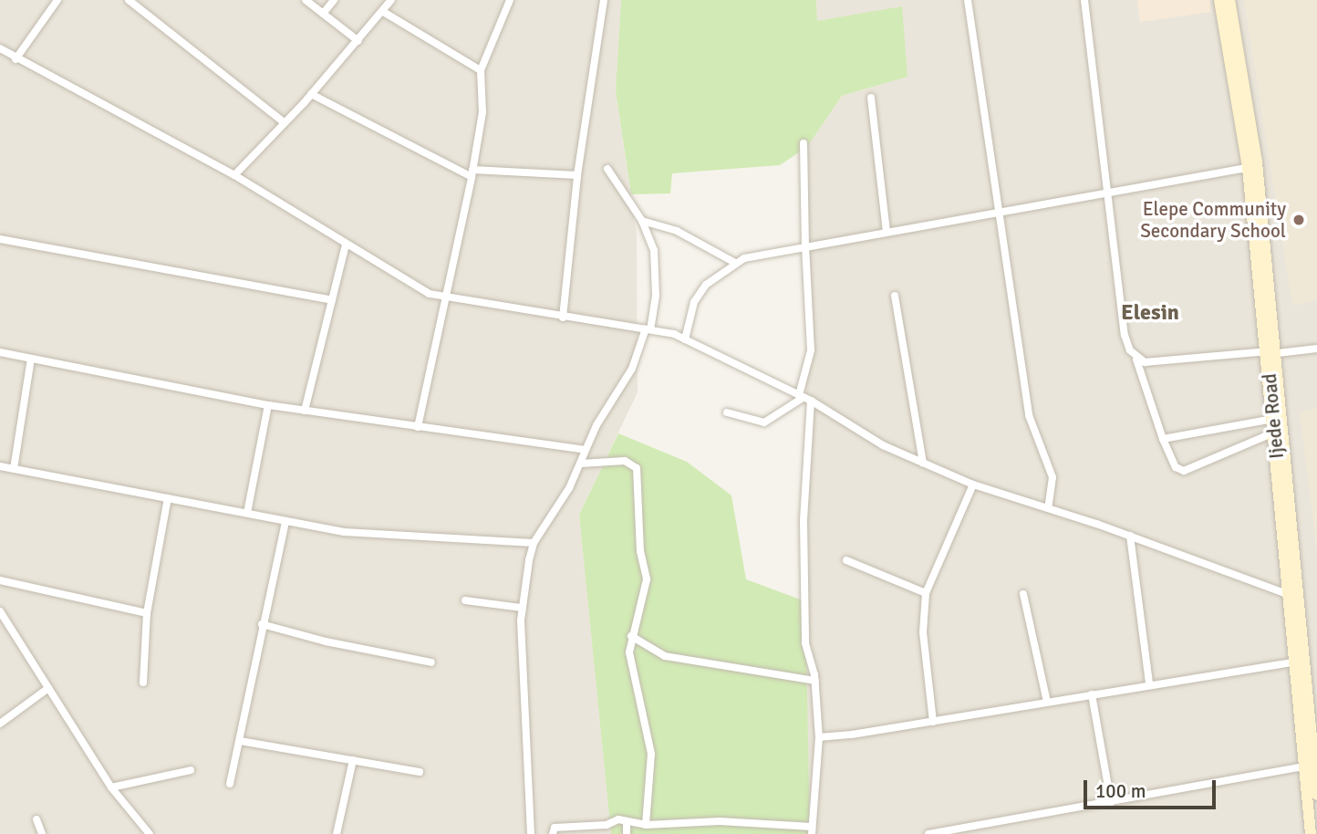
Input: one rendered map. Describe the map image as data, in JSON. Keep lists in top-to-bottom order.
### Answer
{
  "streets": {
    "main road": ["Ijede Road"]
  },
  "districts": ["Elesin"],
  "places": ["Elepe Community Secondary School"],
  "scale_bar": "100 m"
}
